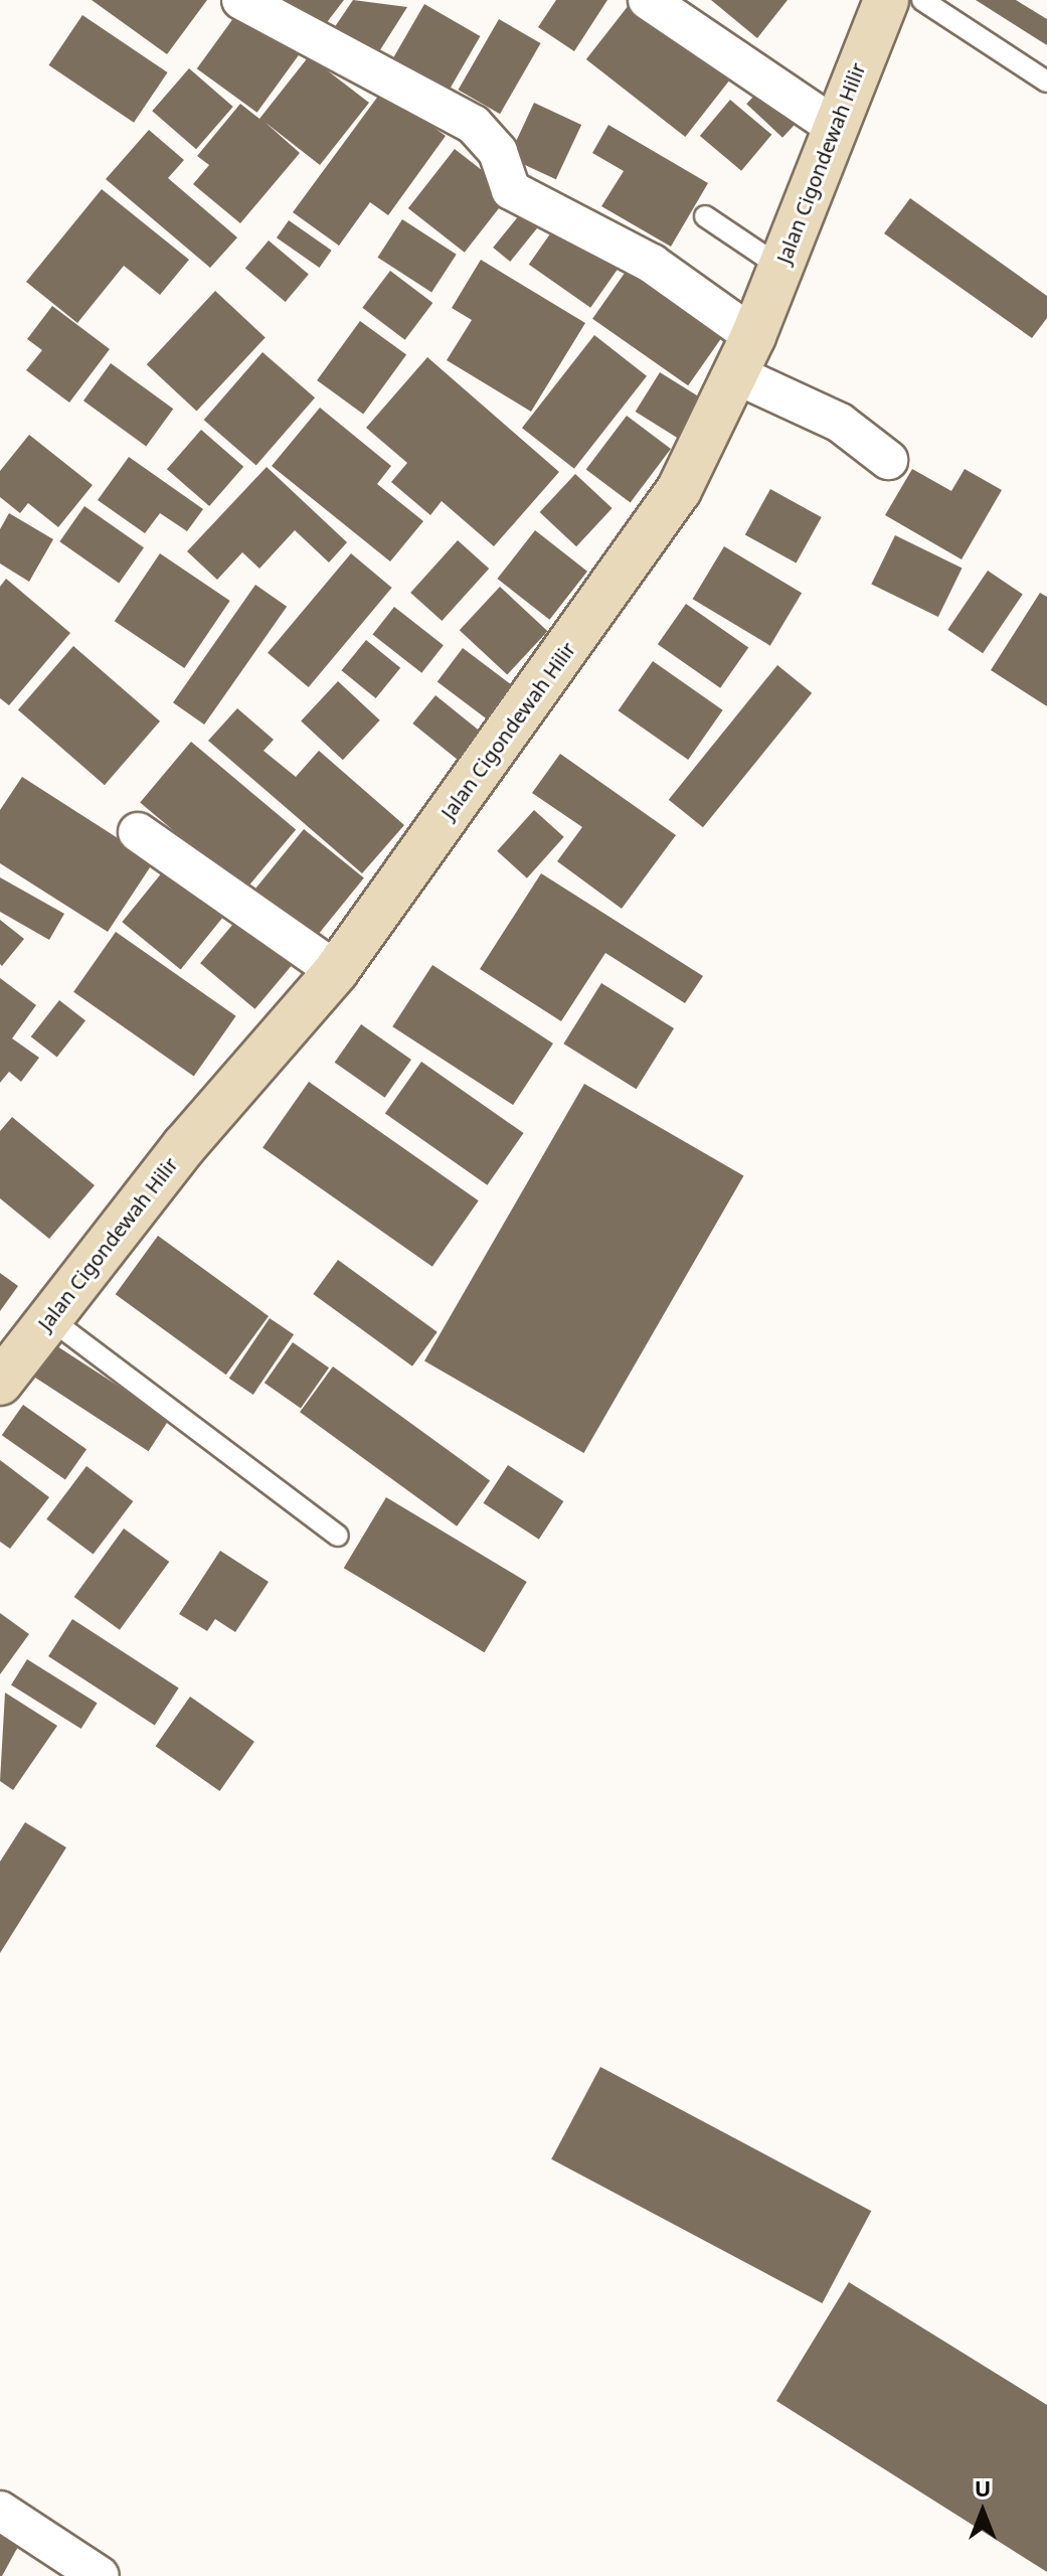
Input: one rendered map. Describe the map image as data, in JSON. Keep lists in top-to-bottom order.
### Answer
{
  "streets": {
    "street": ["Jalan Cigondewah Hilir"]
  },
  "north": "top"
}
